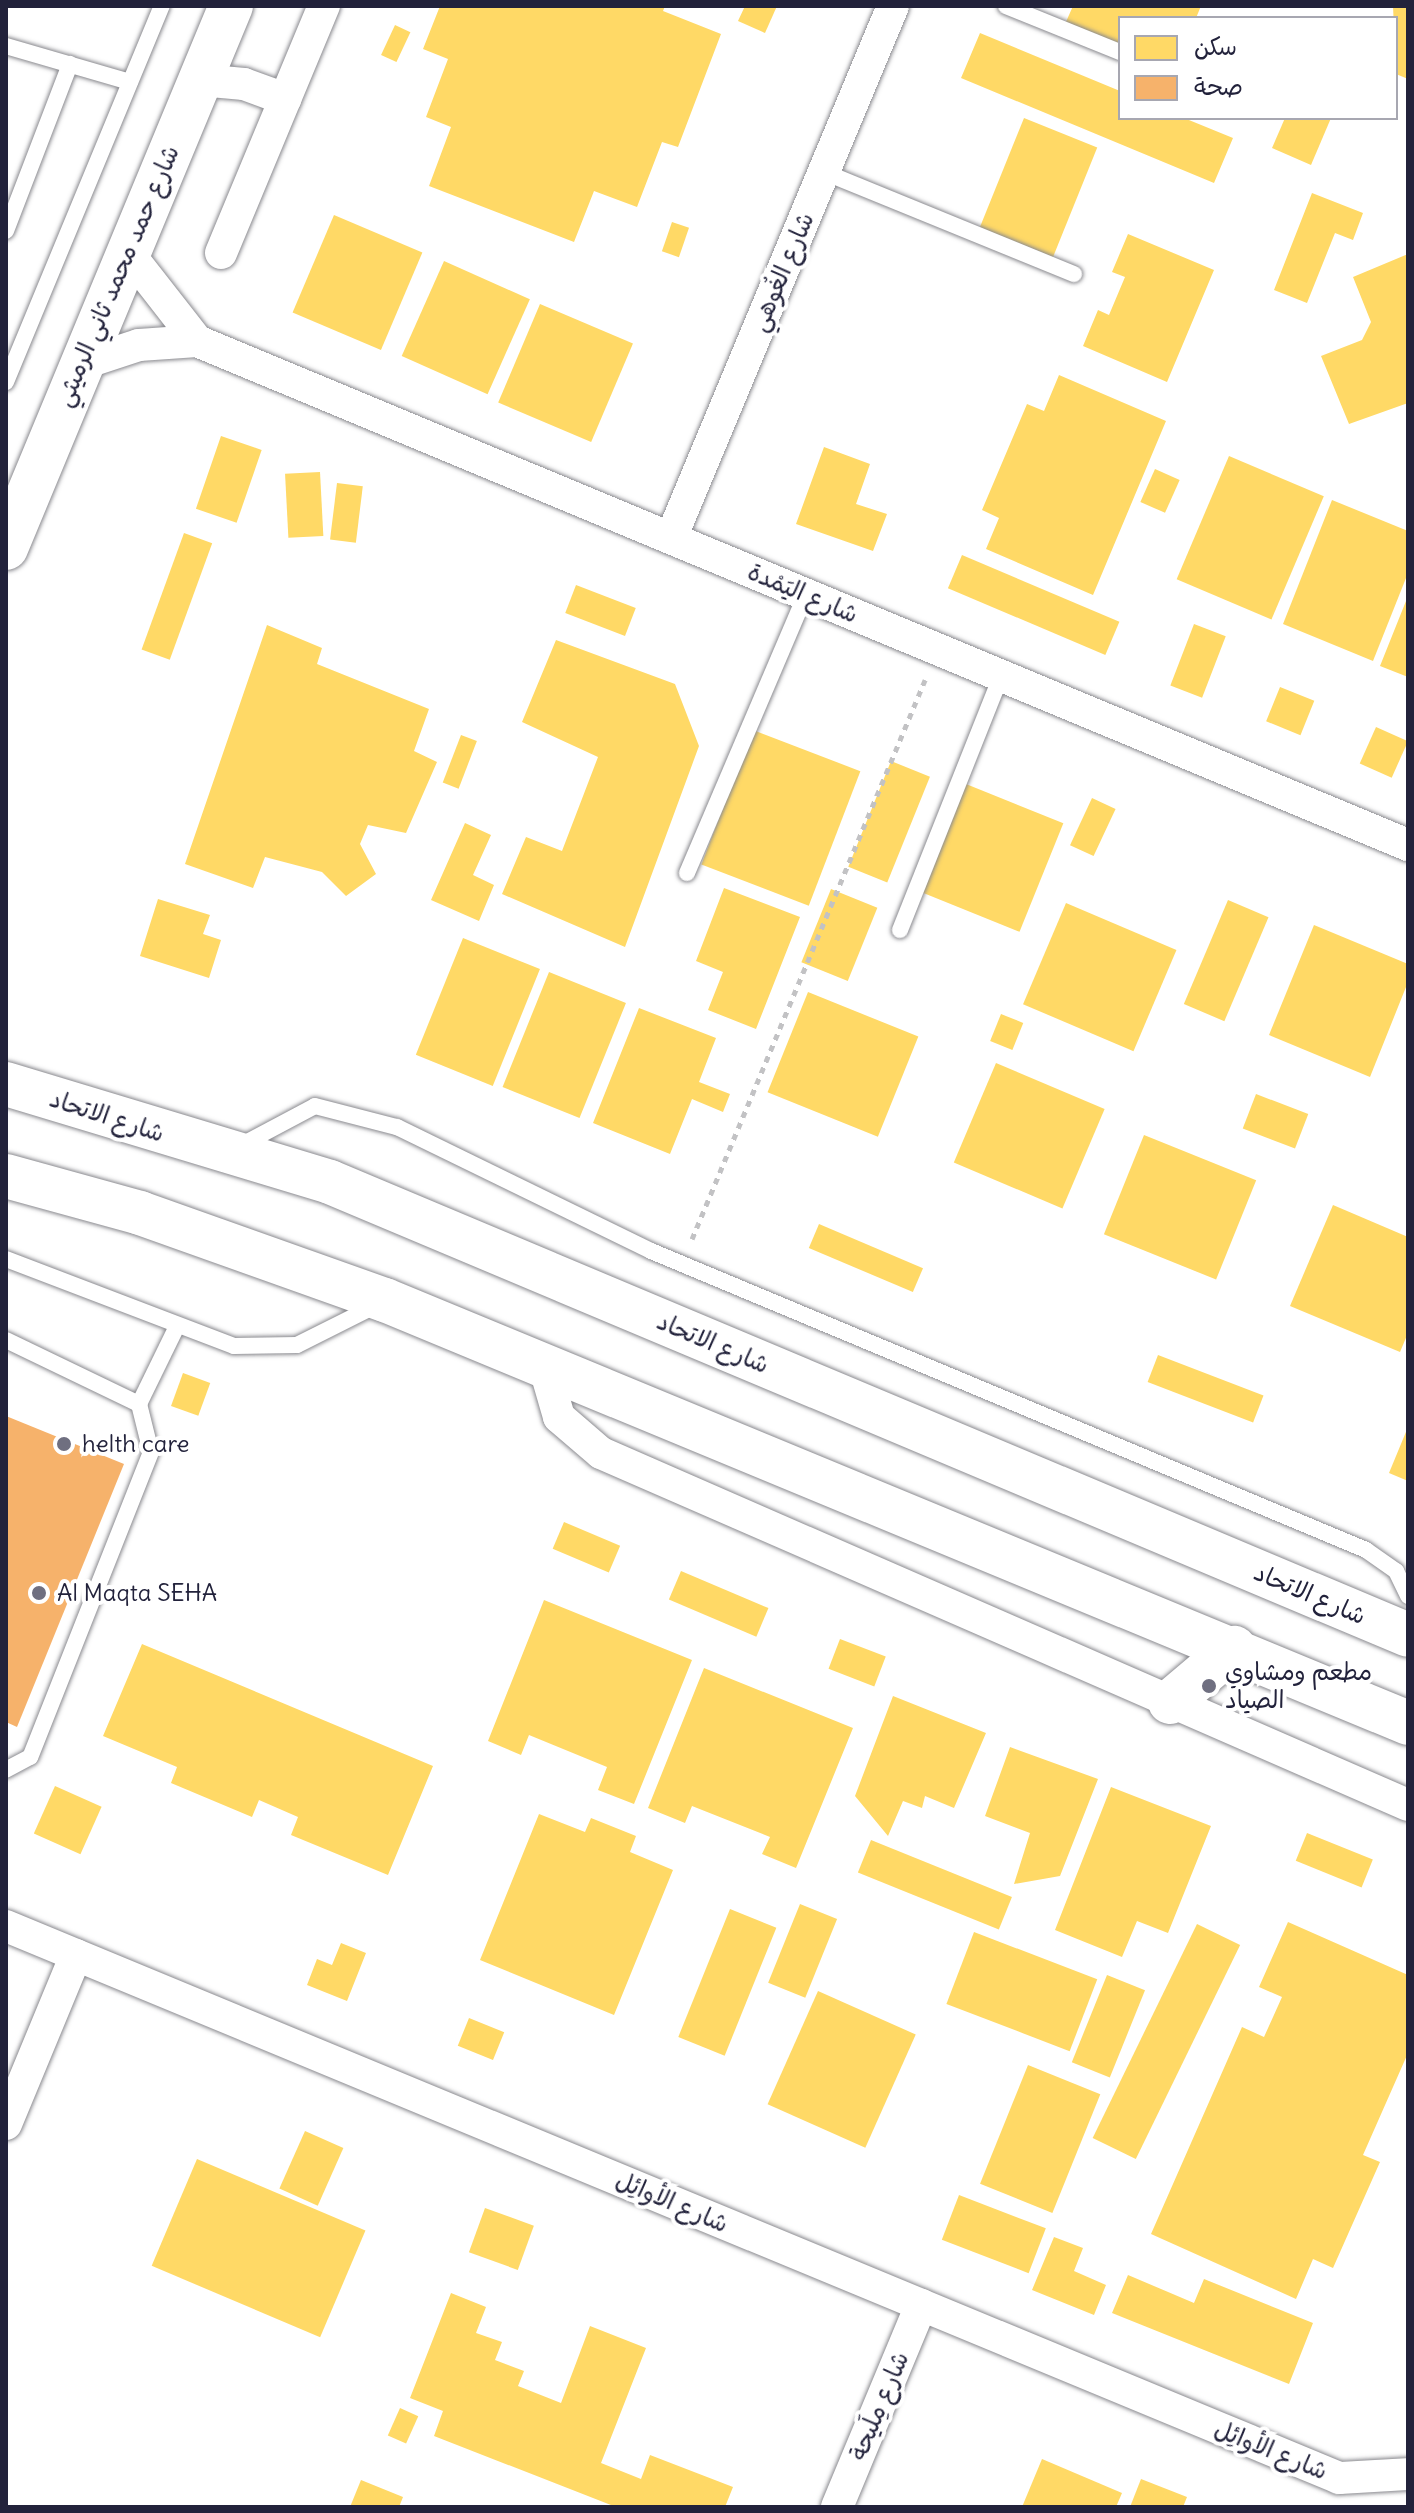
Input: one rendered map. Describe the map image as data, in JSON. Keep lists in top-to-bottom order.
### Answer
{
  "streets": {
    "main road": ["شارع حمد محمد ثاني الرميثي", "شارع الاتحاد"],
    "street": [
      "شارع الغُوهي",
      "شارع اليَمْدة",
      "شارع الأوائِل",
      "شارع مِلَيحة"
    ]
  },
  "crossings": [
    ["شارع الغُوهي", "شارع اليَمْدة"],
    ["شارع حمد محمد ثاني الرميثي", "شارع اليَمْدة"],
    ["شارع الأوائِل", "شارع مِلَيحة"]
  ],
  "places": ["helth care", "Al Maqta SEHA", "مطعم ومشاوي الصياد"],
  "legend": ["سكن", "صحة"]
}
